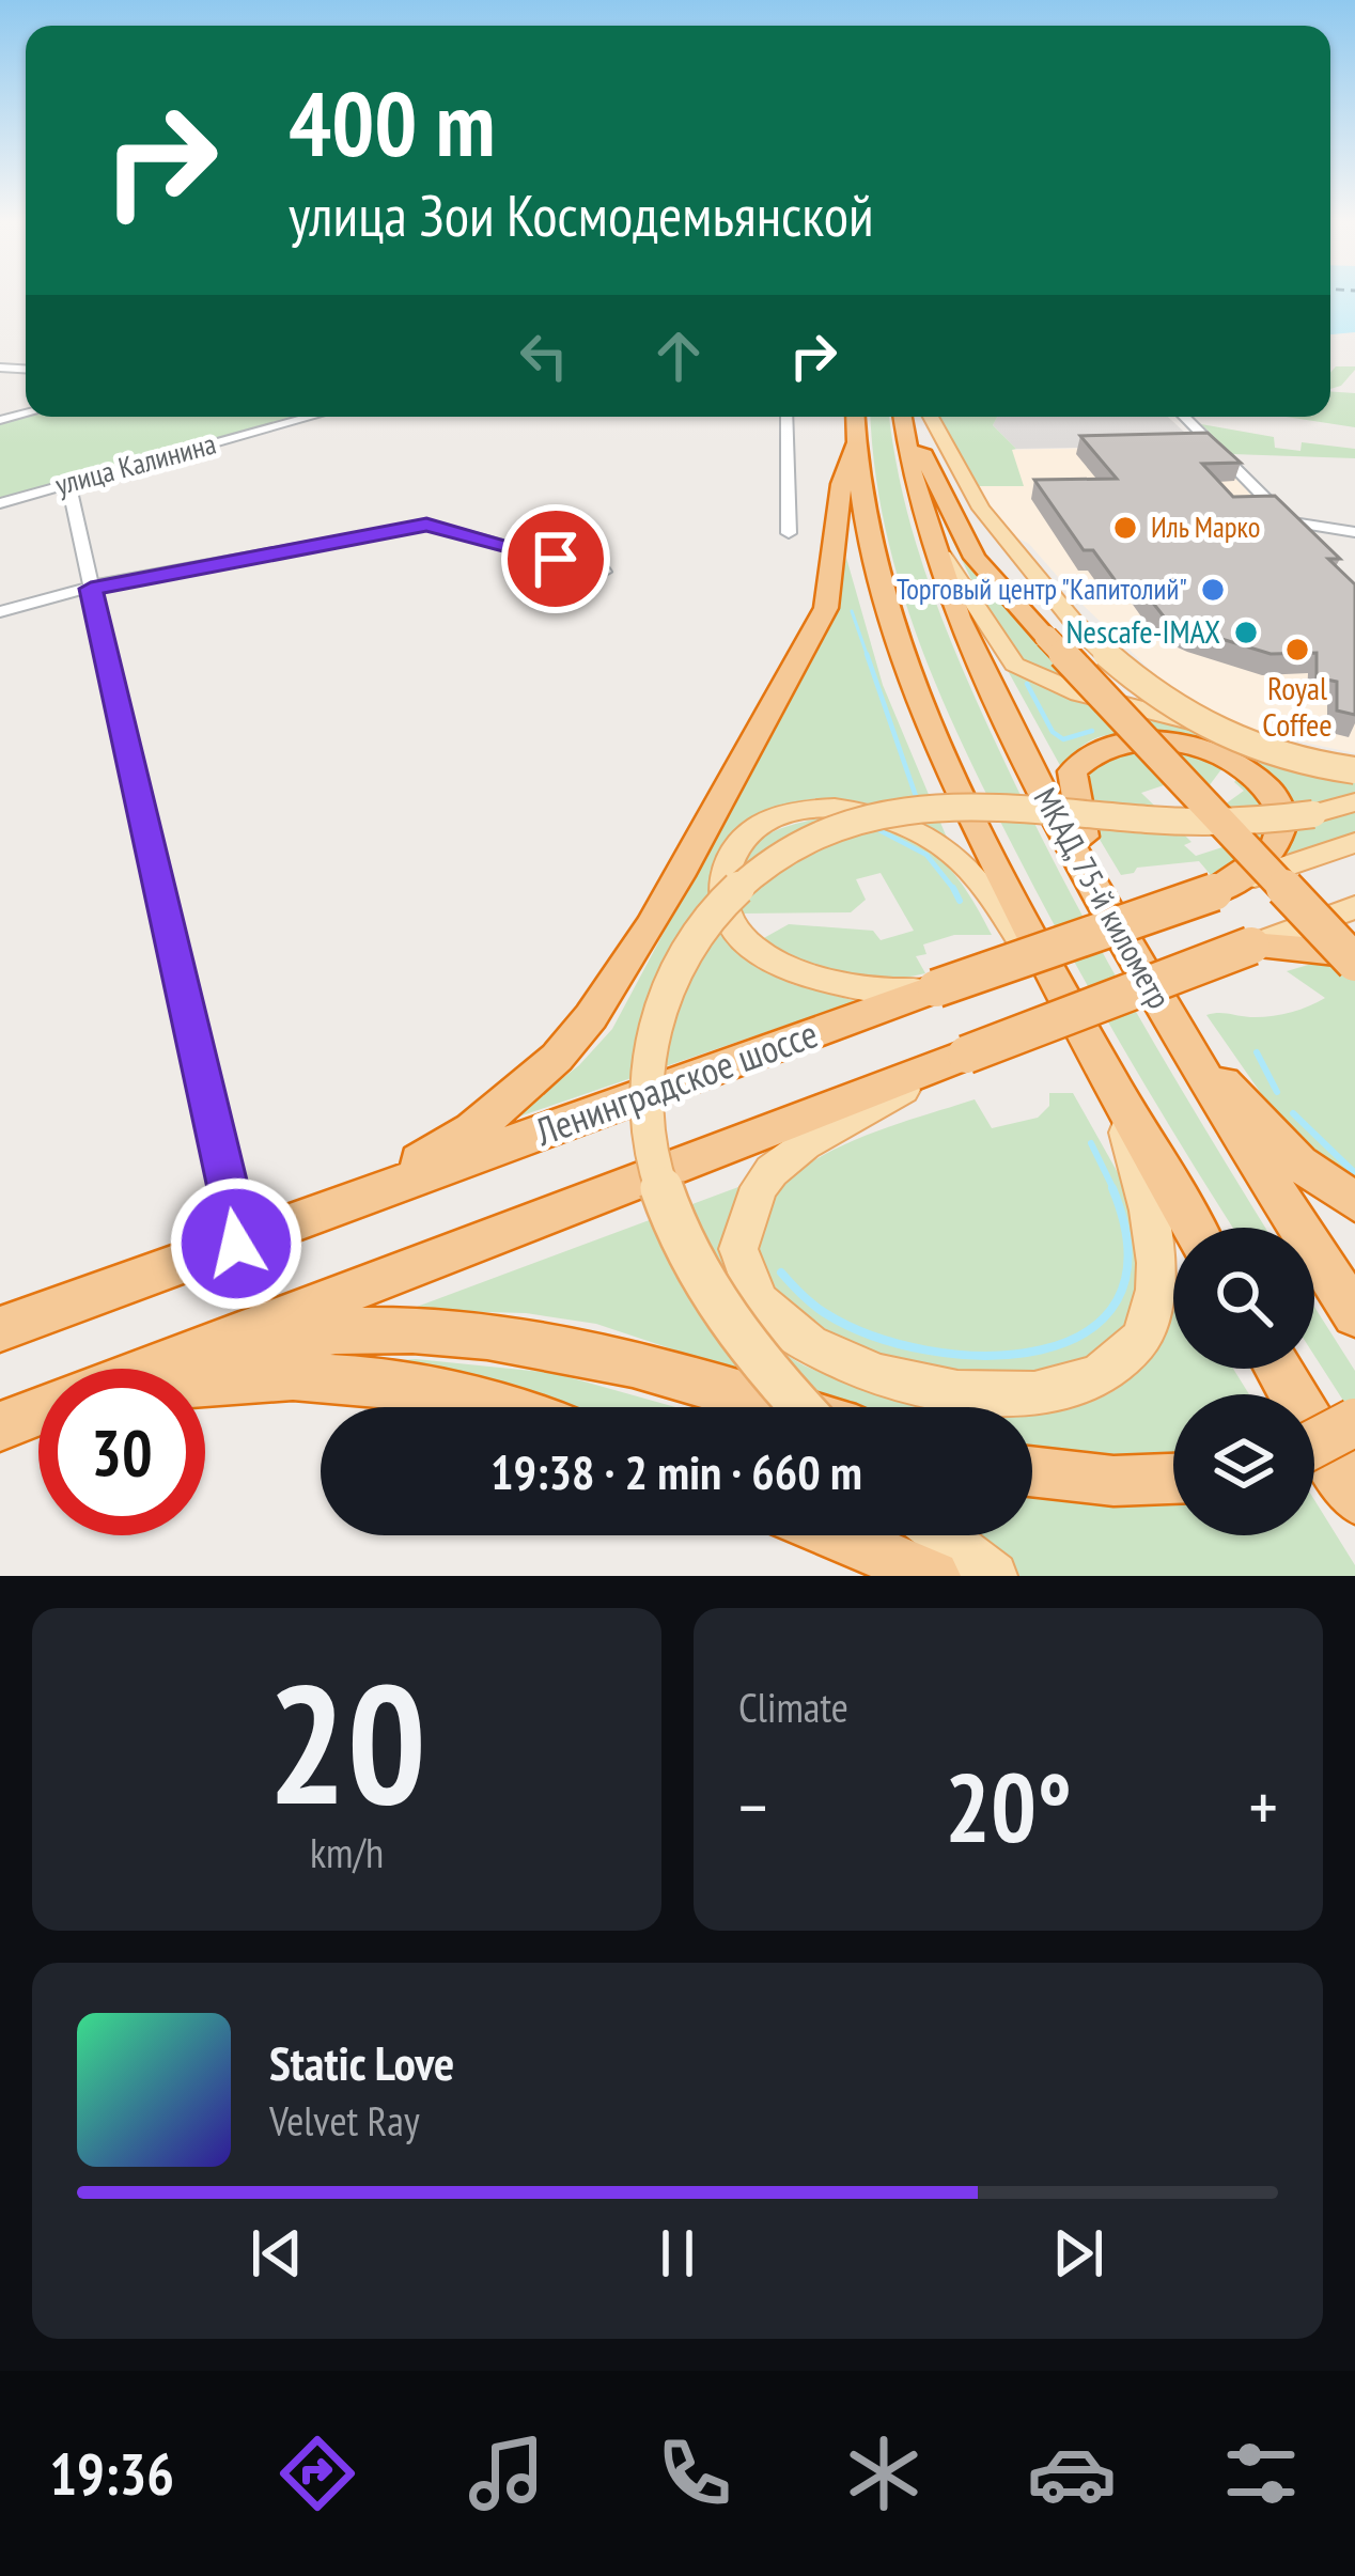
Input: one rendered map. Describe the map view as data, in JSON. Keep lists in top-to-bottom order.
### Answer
{
  "streets": {
    "highway": ["МКАД, 75-й километр", "Ленинградское шоссе"],
    "street": ["улица Калинина"]
  },
  "places": [
    "Иль Марко",
    "Торговый центр \"Капитолий\"",
    "Nescafe-IMAX",
    "Royal Coffee"
  ],
  "page": {
    "turn": ["400 m", "улица Зои Космодемьянской"],
    "limit": "30",
    "trip": "19:38 · 2 min · 660 m",
    "tile": [
      ["20", "km/h"],
      "Climate"
    ],
    "heat": ["−", "20°", "+"],
    "song": ["Static Love", "Velvet Ray"],
    "tabs": "19:36"
  }
}
